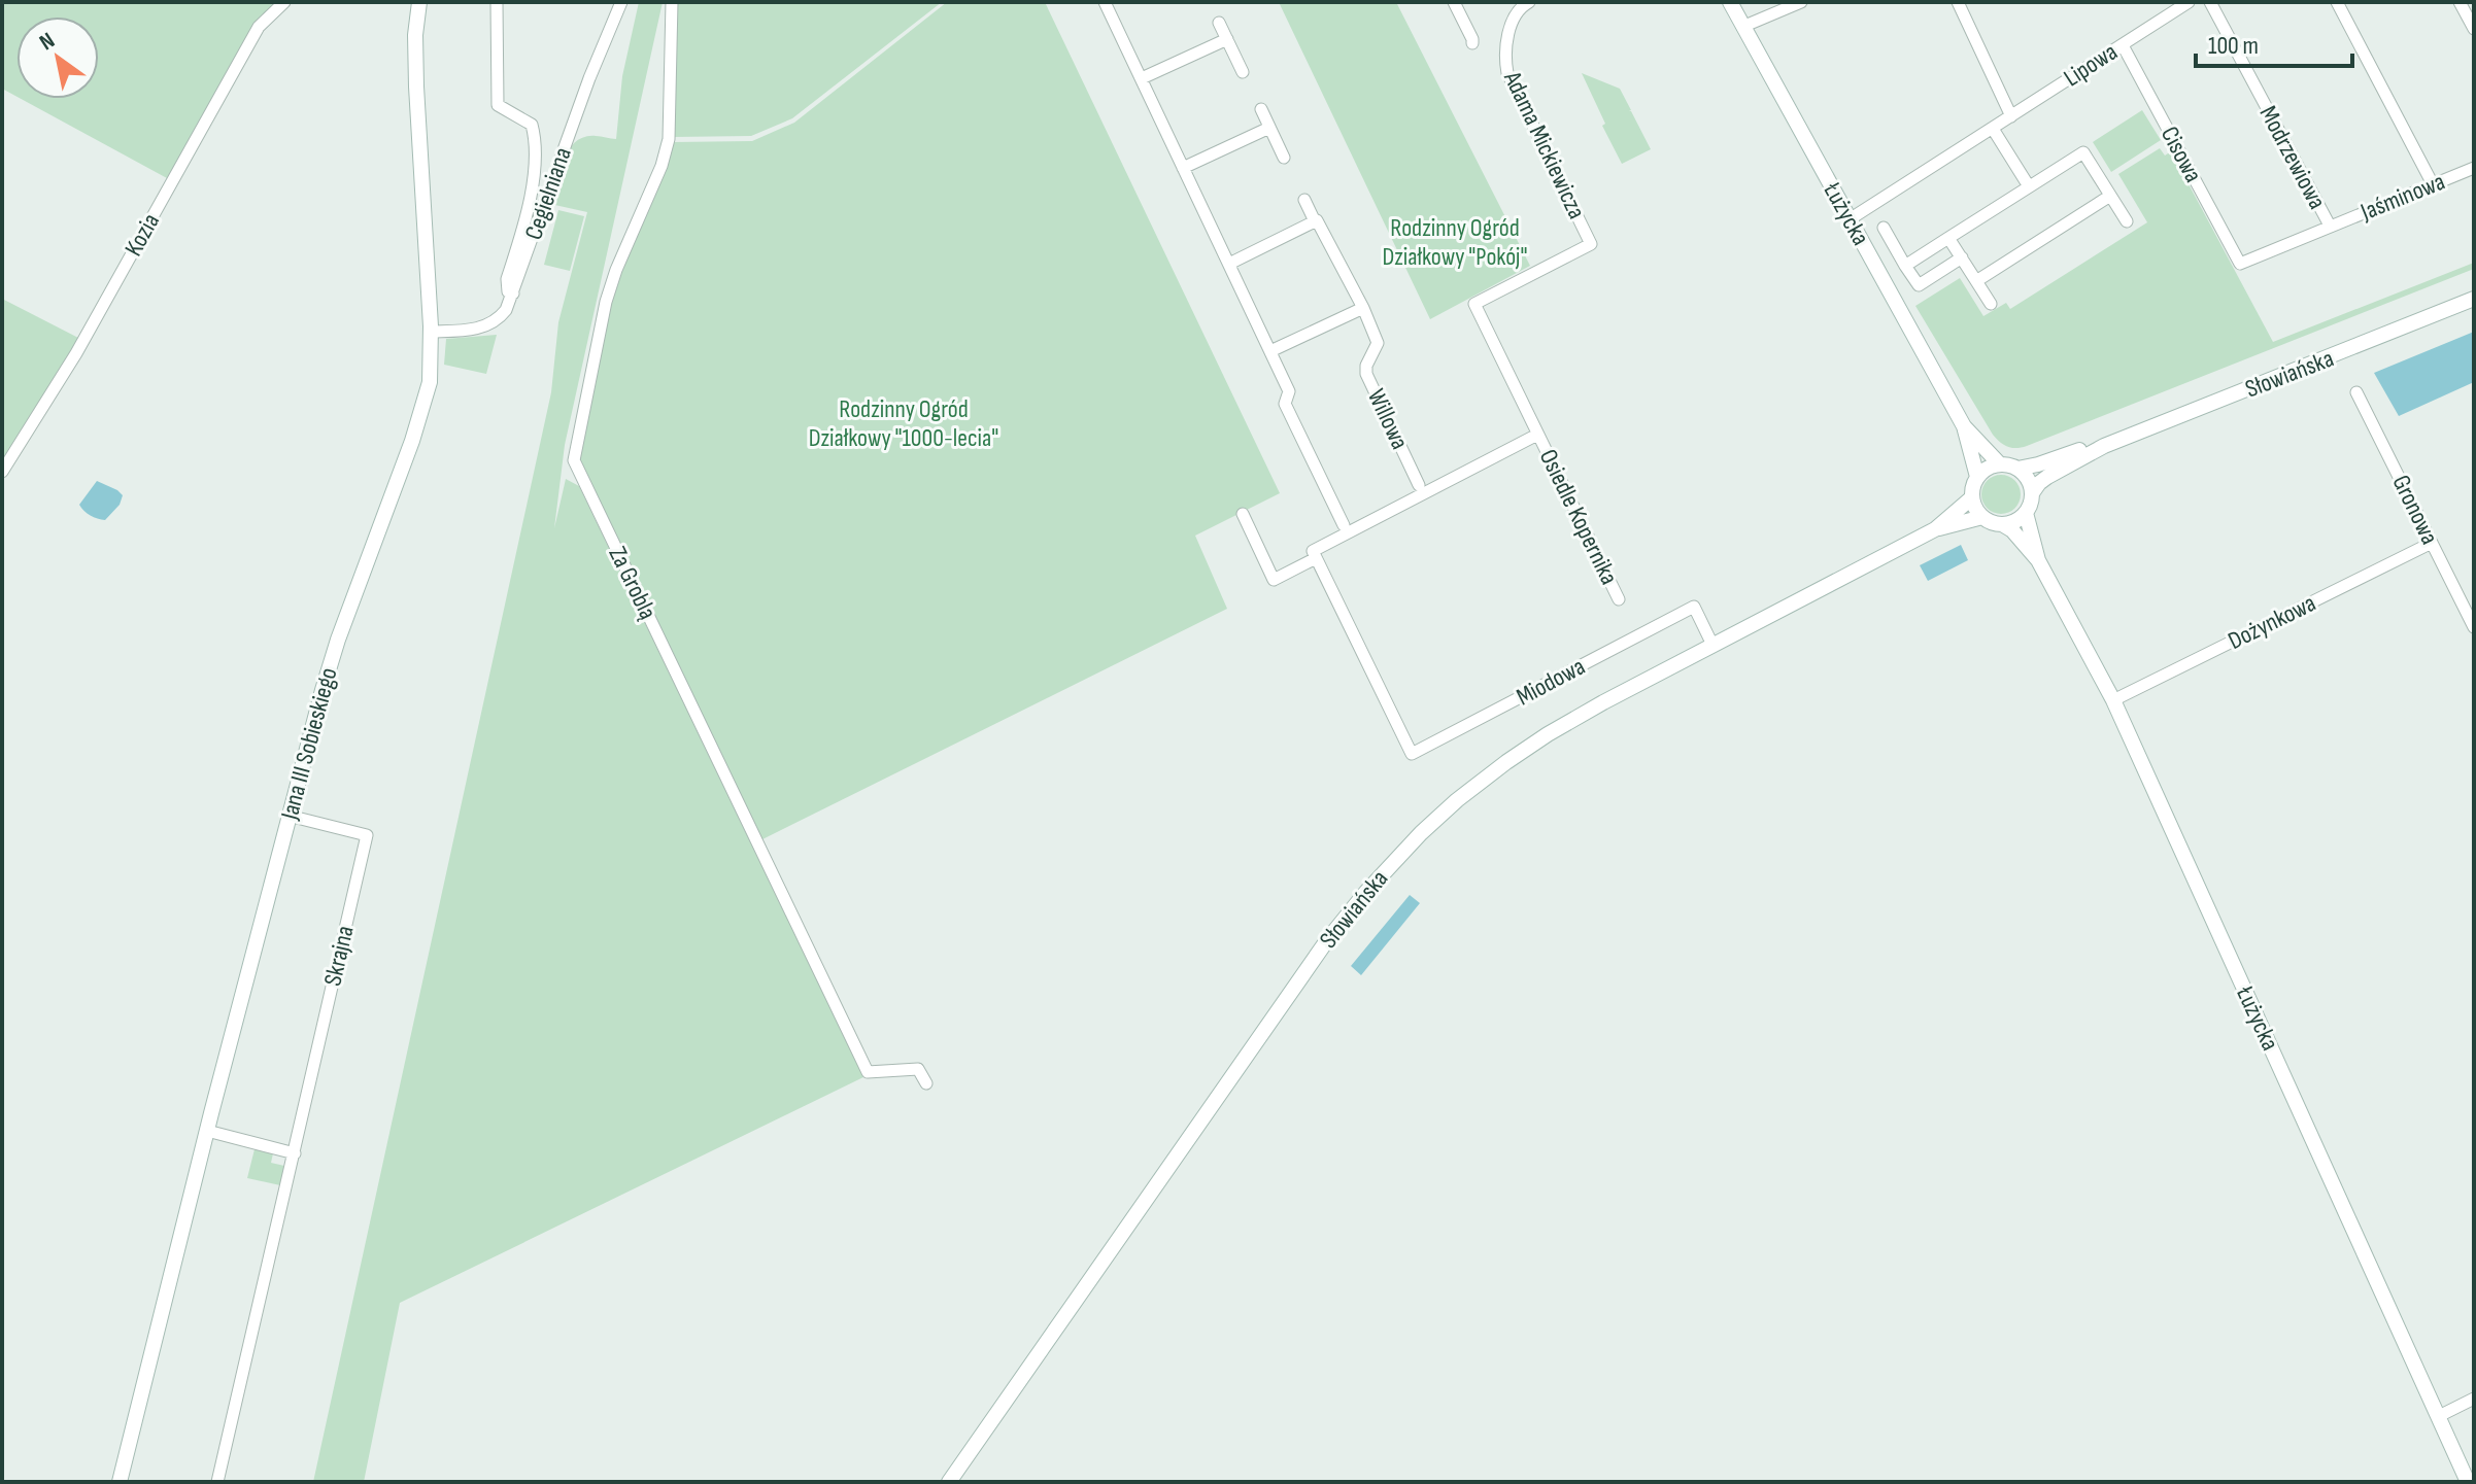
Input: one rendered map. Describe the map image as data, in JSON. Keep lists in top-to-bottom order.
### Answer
{
  "streets": {
    "street": [
      "Lipowa",
      "Adama Mickiewicza",
      "Cisowa",
      "Modrzewiowa",
      "Cegielniana",
      "Jaśminowa",
      "Łużycka",
      "Kozia",
      "Słowiańska",
      "Willowa",
      "Gronowa",
      "Osiedle Kopernika",
      "Za Groblą",
      "Dożynkowa",
      "Miodowa",
      "Jana III Sobieskiego",
      "Skrajna"
    ]
  },
  "crossings": [
    ["Lipowa", "Cisowa"],
    ["Lipowa", "Łużycka"],
    ["Adama Mickiewicza", "Osiedle Kopernika"],
    ["Cisowa", "Jaśminowa"],
    ["Modrzewiowa", "Jaśminowa"],
    ["Cegielniana", "Jana III Sobieskiego"],
    ["Łużycka", "Słowiańska"],
    ["Łużycka", "Dożynkowa"],
    ["Słowiańska", "Miodowa"],
    ["Gronowa", "Dożynkowa"],
    ["Osiedle Kopernika", "Miodowa"],
    ["Jana III Sobieskiego", "Skrajna"]
  ],
  "parks": ["Rodzinny Ogród Działkowy \"Pokój\"", "Rodzinny Ogród Działkowy \"1000-lecia\""],
  "scale_bar": "100 m",
  "north": "top left"
}
